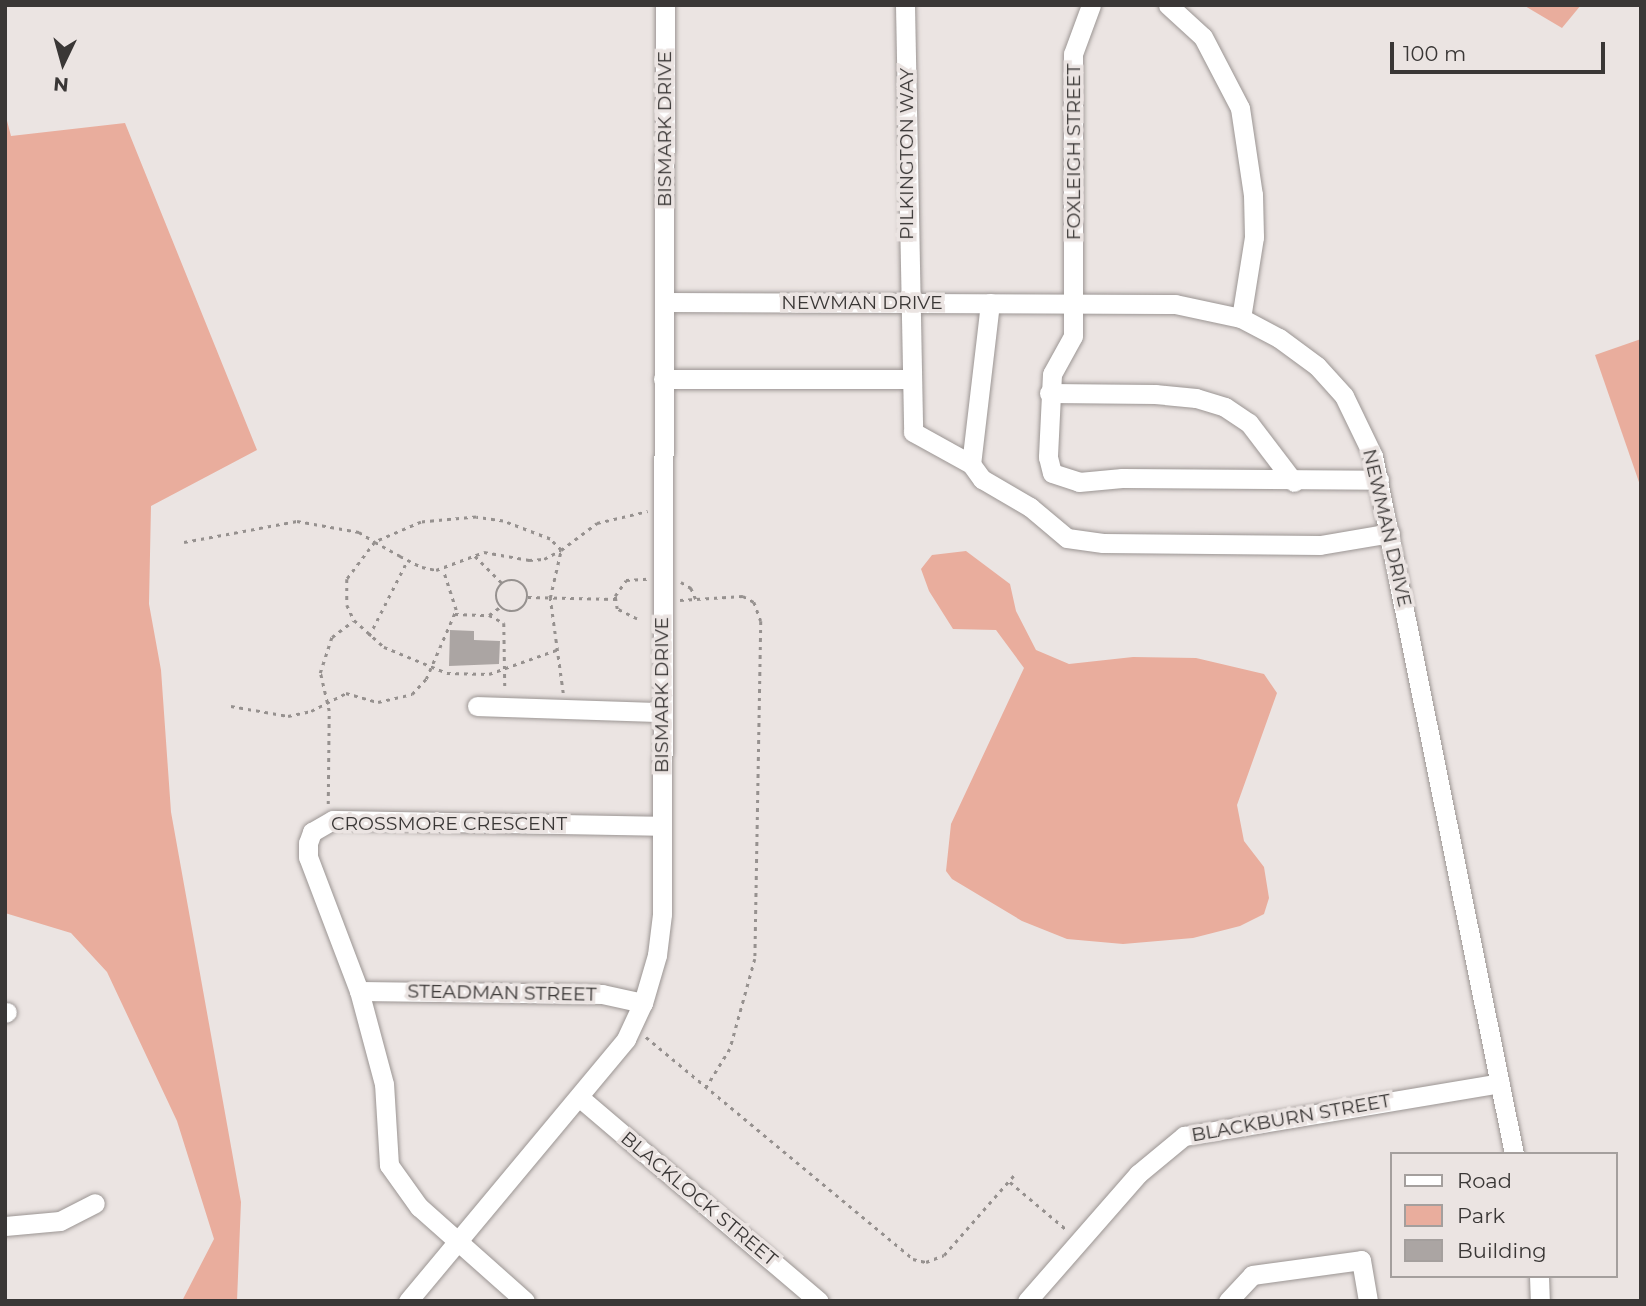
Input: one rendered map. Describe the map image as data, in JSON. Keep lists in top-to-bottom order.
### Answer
{
  "streets": {
    "street": [
      "BISMARK DRIVE",
      "FOXLEIGH STREET",
      "PILKINGTON WAY",
      "NEWMAN DRIVE",
      "CROSSMORE CRESCENT",
      "STEADMAN STREET",
      "BLACKBURN STREET",
      "BLACKLOCK STREET"
    ]
  },
  "crossings": [
    ["BISMARK DRIVE", "NEWMAN DRIVE"],
    ["BISMARK DRIVE", "CROSSMORE CRESCENT"],
    ["BISMARK DRIVE", "STEADMAN STREET"],
    ["BISMARK DRIVE", "BLACKLOCK STREET"],
    ["FOXLEIGH STREET", "NEWMAN DRIVE"],
    ["PILKINGTON WAY", "NEWMAN DRIVE"],
    ["NEWMAN DRIVE", "BLACKBURN STREET"],
    ["CROSSMORE CRESCENT", "STEADMAN STREET"]
  ],
  "legend": ["Road", "Park", "Building"],
  "scale_bar": "100 m",
  "north": "bottom"
}
